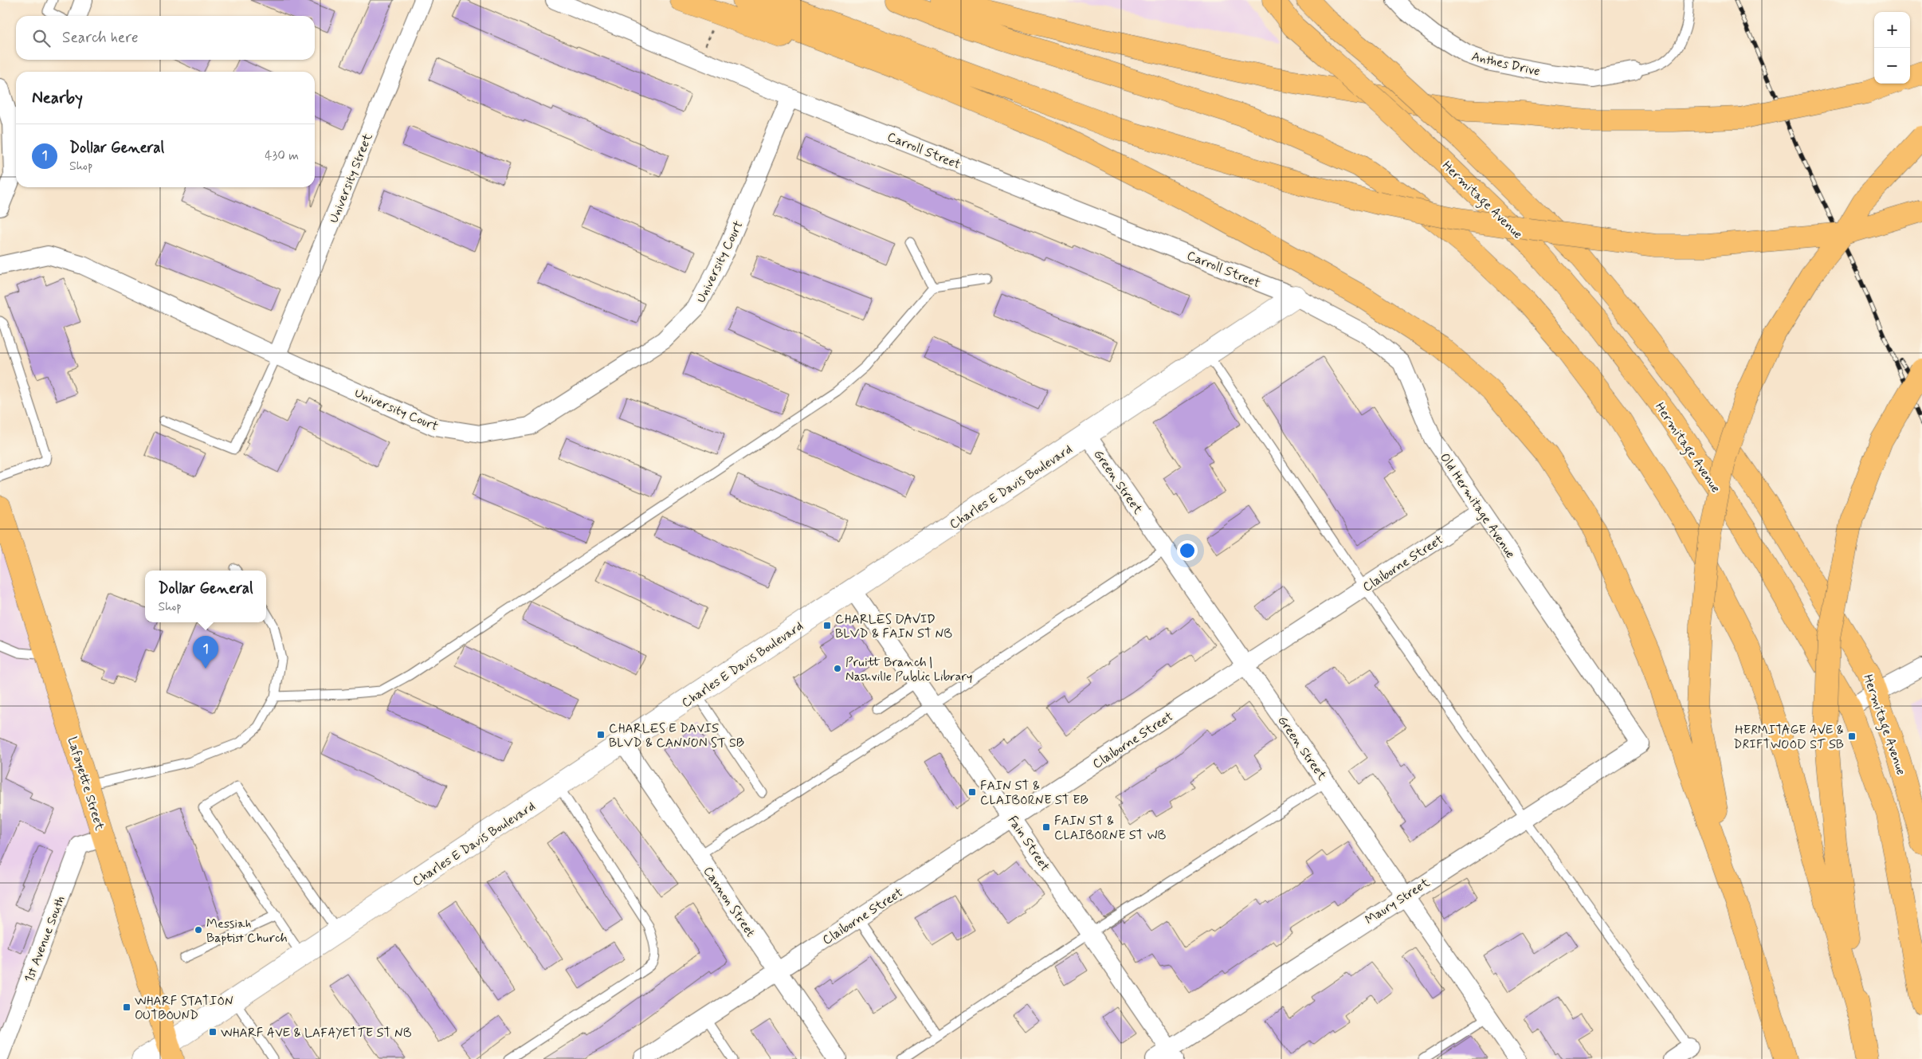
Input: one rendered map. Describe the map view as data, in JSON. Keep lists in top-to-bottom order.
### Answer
{
  "streets": {
    "main road": ["Hermitage Avenue", "Lafayette Street"],
    "street": [
      "Anthes Drive",
      "Carroll Street",
      "University Street",
      "University Court",
      "Green Street",
      "Charles E Davis Boulevard",
      "Old Hermitage Avenue",
      "Claiborne Street",
      "Fain Street",
      "Maury Street",
      "Cannon Street",
      "1st Avenue South"
    ]
  },
  "crossings": [
    ["Carroll Street", "University Court"],
    ["Carroll Street", "Charles E Davis Boulevard"],
    ["Carroll Street", "Old Hermitage Avenue"],
    ["University Street", "University Court"],
    ["Green Street", "Charles E Davis Boulevard"],
    ["Green Street", "Claiborne Street"],
    ["Green Street", "Maury Street"],
    ["Charles E Davis Boulevard", "Old Hermitage Avenue"],
    ["Charles E Davis Boulevard", "Lafayette Street"],
    ["Charles E Davis Boulevard", "Fain Street"],
    ["Charles E Davis Boulevard", "Cannon Street"],
    ["Old Hermitage Avenue", "Claiborne Street"],
    ["Old Hermitage Avenue", "Maury Street"],
    ["Claiborne Street", "Fain Street"],
    ["Claiborne Street", "Cannon Street"],
    ["Lafayette Street", "1st Avenue South"],
    ["Fain Street", "Maury Street"]
  ],
  "places": {
    "transit": [
      "CHARLES DAVID BLVD & FAIN ST NB",
      "CHARLES E DAVIS BLVD & CANNON ST SB",
      "HERMITAGE AVE & DRIFTWOOD ST SB",
      "FAIN ST & CLAIBORNE ST EB",
      "FAIN ST & CLAIBORNE ST WB",
      "WHARF STATION OUTBOUND",
      "WHARF AVE & LAFAYETTE ST NB"
    ],
    "other": ["Pruitt Branch | Nashville Public Library", "Messiah Baptist Church"]
  },
  "page": {
    "map_buttons": ["+", "−"],
    "search": "Search here",
    "heading": "Nearby",
    "list": [
      {
        "mark": "1",
        "name": "Dollar General",
        "note": "Shop",
        "value": "430 m"
      }
    ],
    "popup": ["Dollar General", "Shop"],
    "pins": "1"
  }
}
